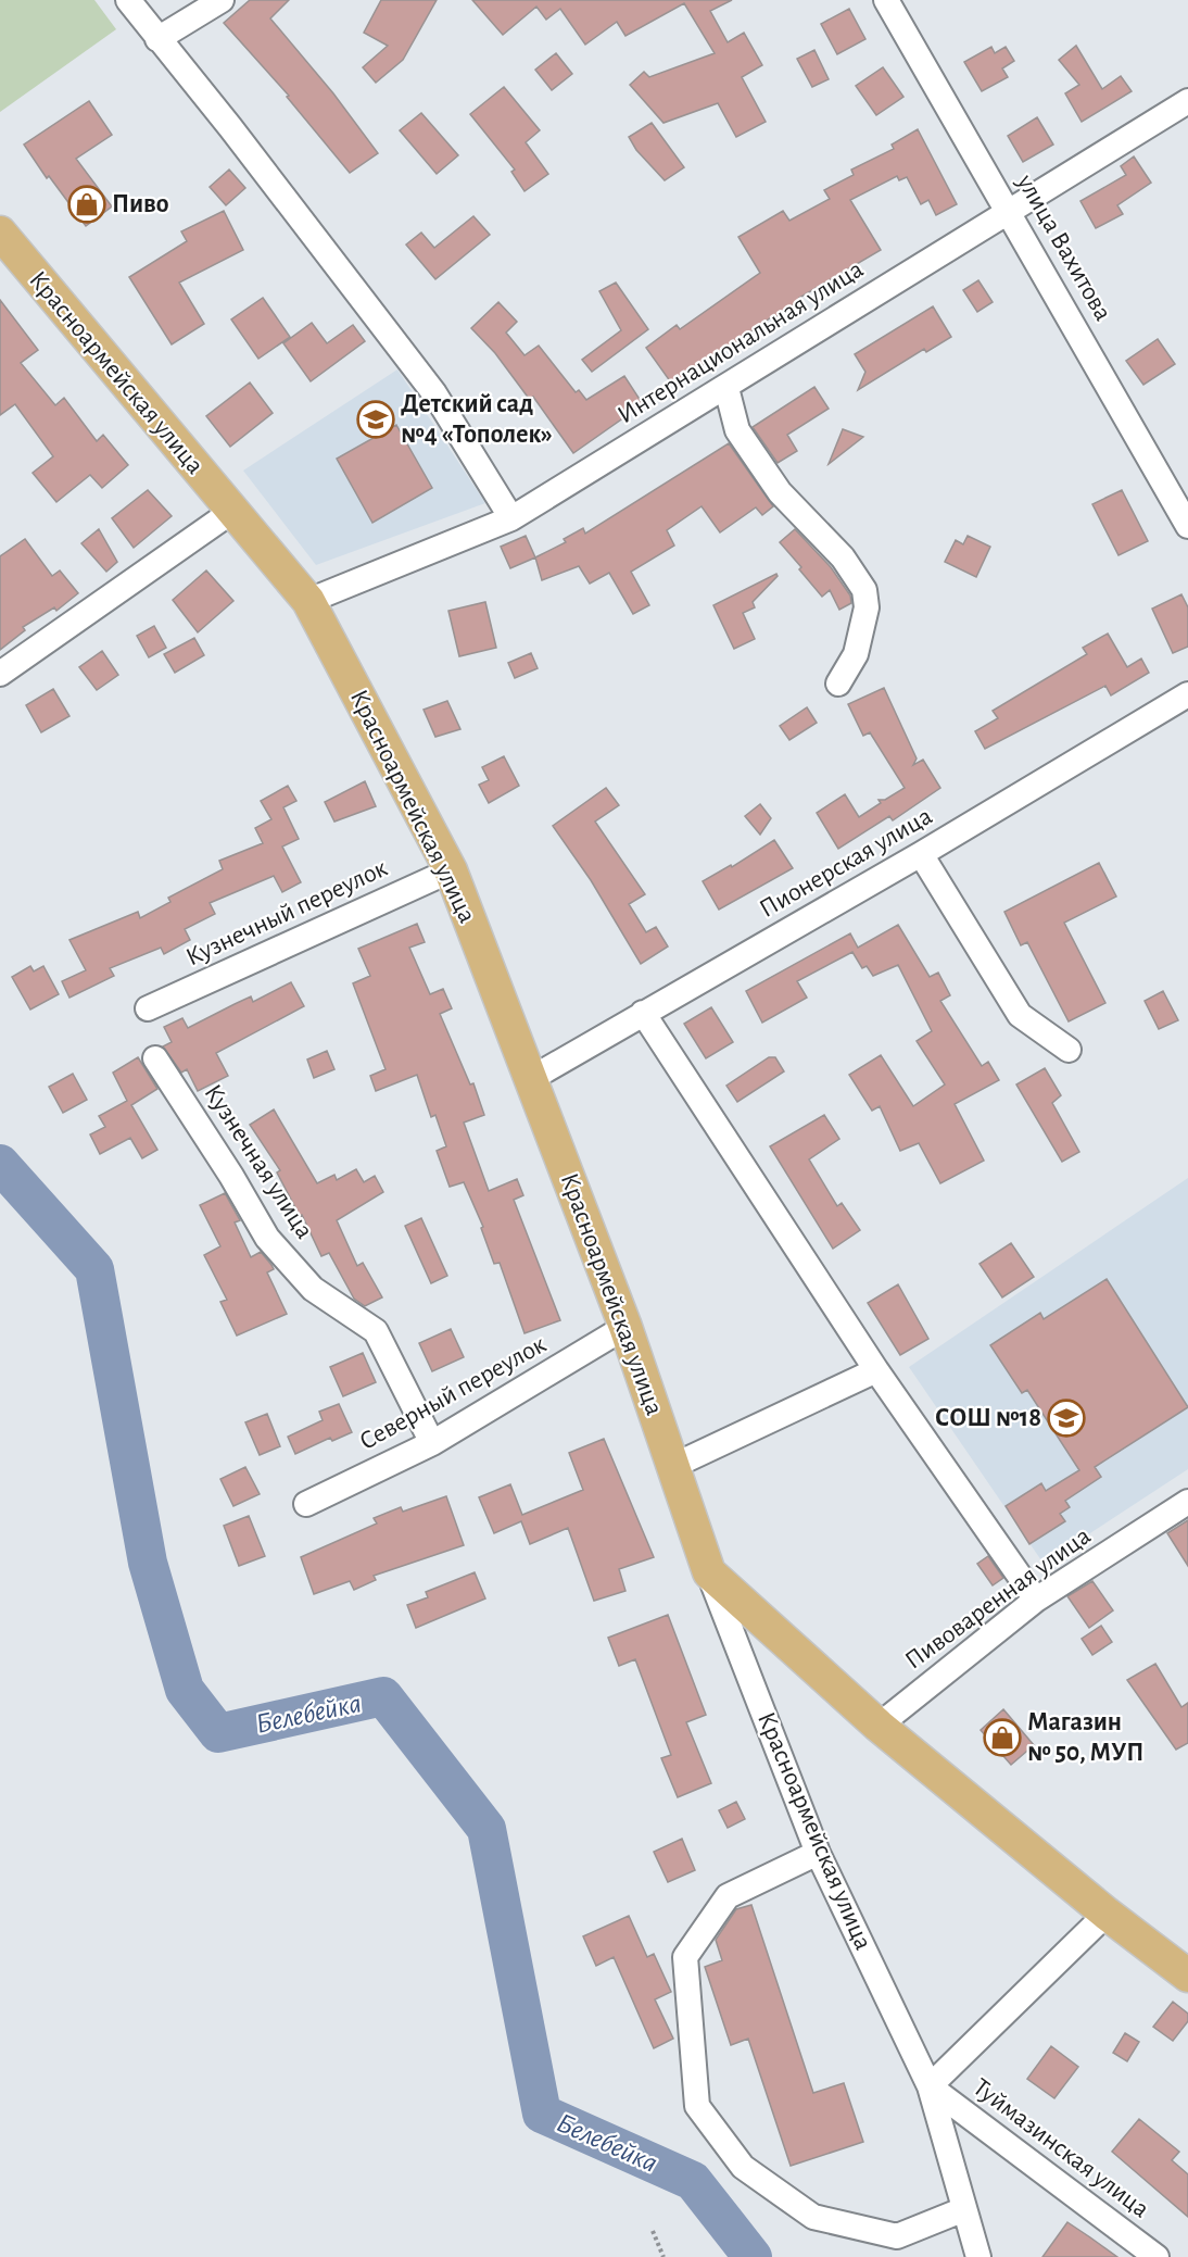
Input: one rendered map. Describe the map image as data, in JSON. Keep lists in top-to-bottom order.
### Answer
{
  "streets": {
    "main road": ["Красноармейская улица"],
    "street": [
      "улица Вахитова",
      "Интернациональная улица",
      "Пионерская улица",
      "Кузнечный переулок",
      "Кузнечная улица",
      "Северный переулок",
      "Пивоваренная улица",
      "Туймазинская улица"
    ]
  },
  "crossings": [
    ["улица Вахитова", "Интернациональная улица"],
    ["Интернациональная улица", "Красноармейская улица"],
    ["Красноармейская улица", "Пионерская улица"],
    ["Красноармейская улица", "Кузнечный переулок"],
    ["Красноармейская улица", "Северный переулок"],
    ["Красноармейская улица", "Пивоваренная улица"],
    ["Красноармейская улица", "Туймазинская улица"],
    ["Кузнечная улица", "Северный переулок"]
  ],
  "water": ["Белебейка"],
  "places": {
    "shop": ["Пиво", "Магазин № 50, МУП"],
    "school or university": ["Детский сад №4 «Тополек»", "СОШ №18"]
  }
}
